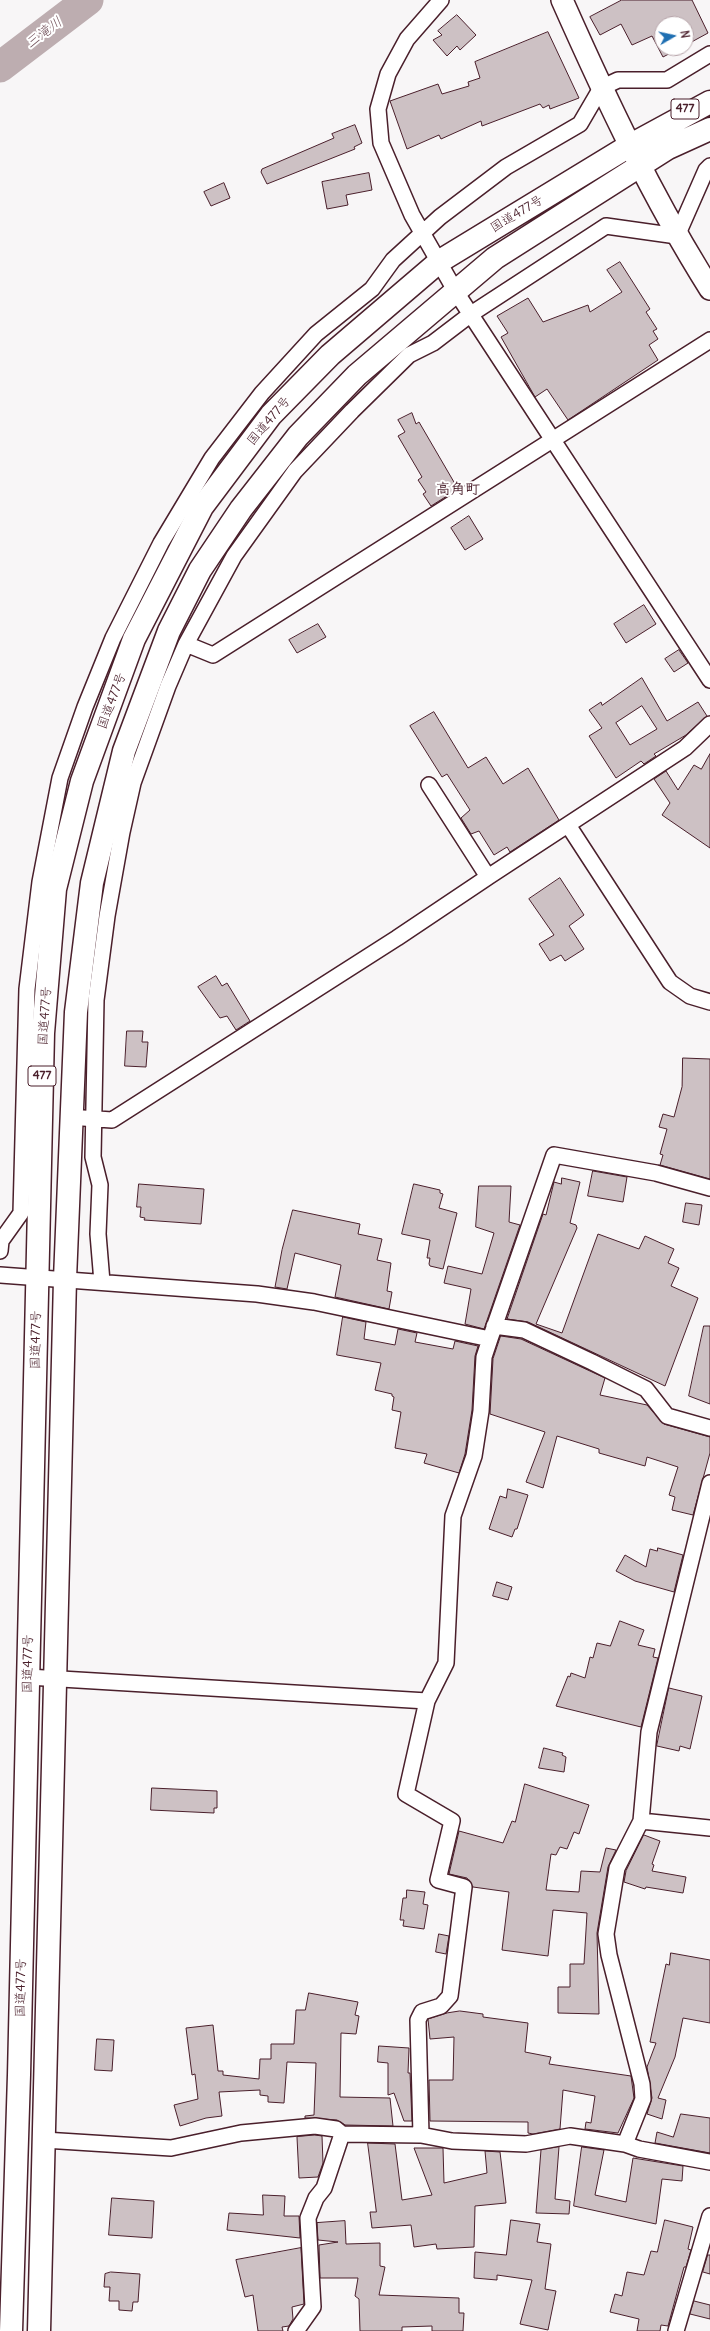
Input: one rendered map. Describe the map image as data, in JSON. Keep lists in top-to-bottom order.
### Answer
{
  "streets": {
    "highway": ["477", "国道477号"]
  },
  "crossings": [
    ["477", "国道477号"]
  ],
  "districts": ["高角町"],
  "water": ["三滝川"],
  "north": "right"
}
